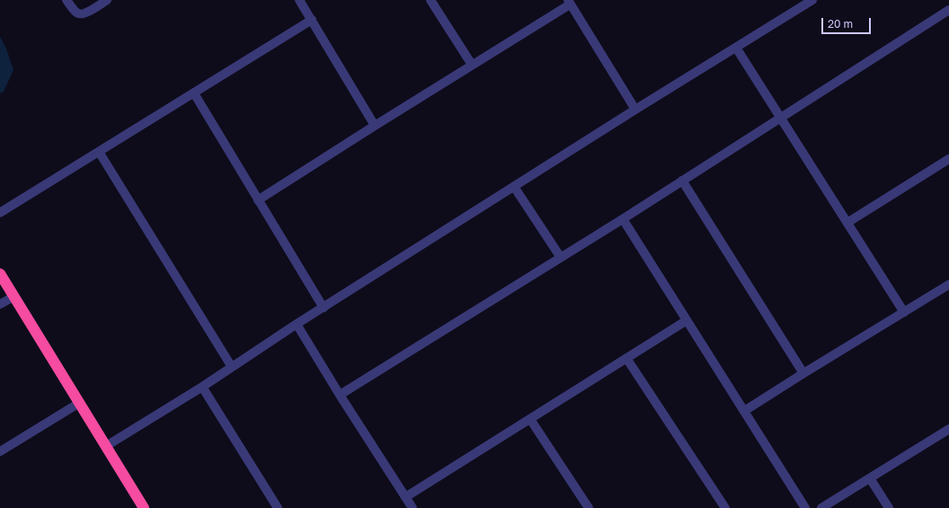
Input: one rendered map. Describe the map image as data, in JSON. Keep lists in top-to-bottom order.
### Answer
{
  "scale_bar": "20 m"
}
